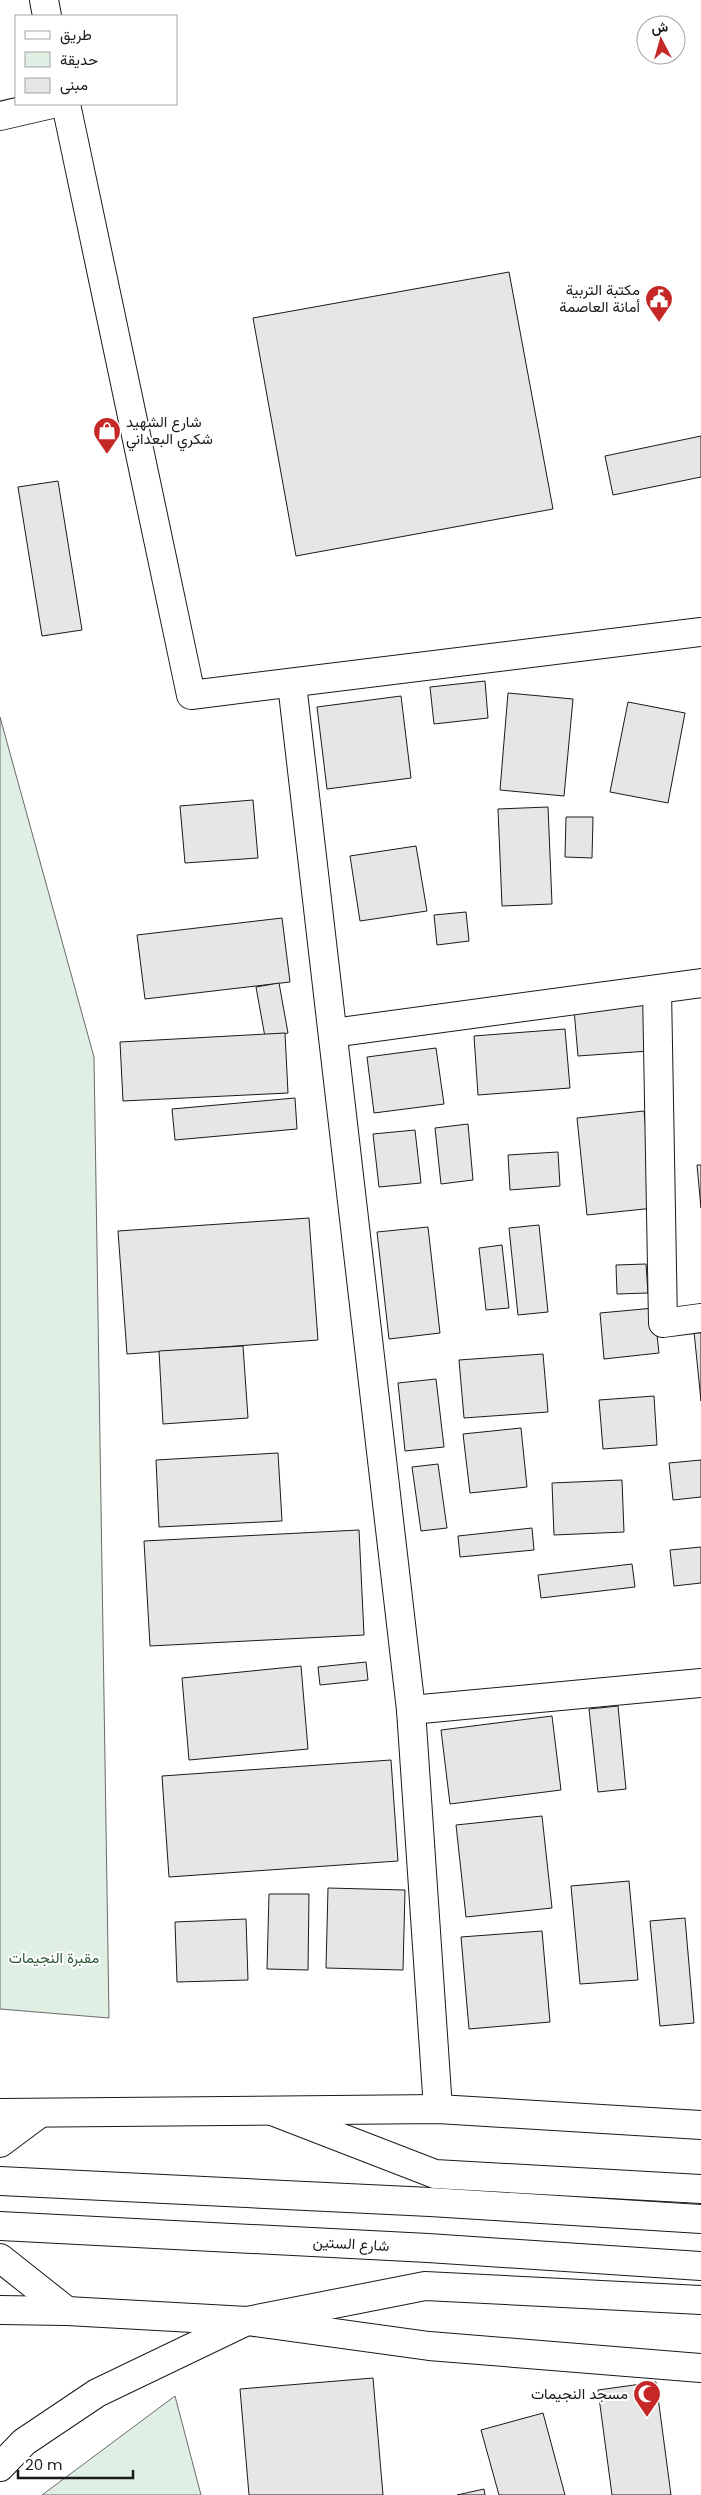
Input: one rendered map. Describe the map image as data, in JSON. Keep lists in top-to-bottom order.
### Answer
{
  "streets": {
    "main road": ["شارع الستين"]
  },
  "parks": ["مقبرة النجيمات"],
  "places": {
    "public building": ["مكتبة التربية أمانة العاصمة"],
    "shop": ["شارع الشهيد شكري البعداني"],
    "mosque": ["مسجد النجيمات"]
  },
  "legend": ["طريق", "حديقة", "مبنى"],
  "scale_bar": "20 m",
  "north": "top"
}
